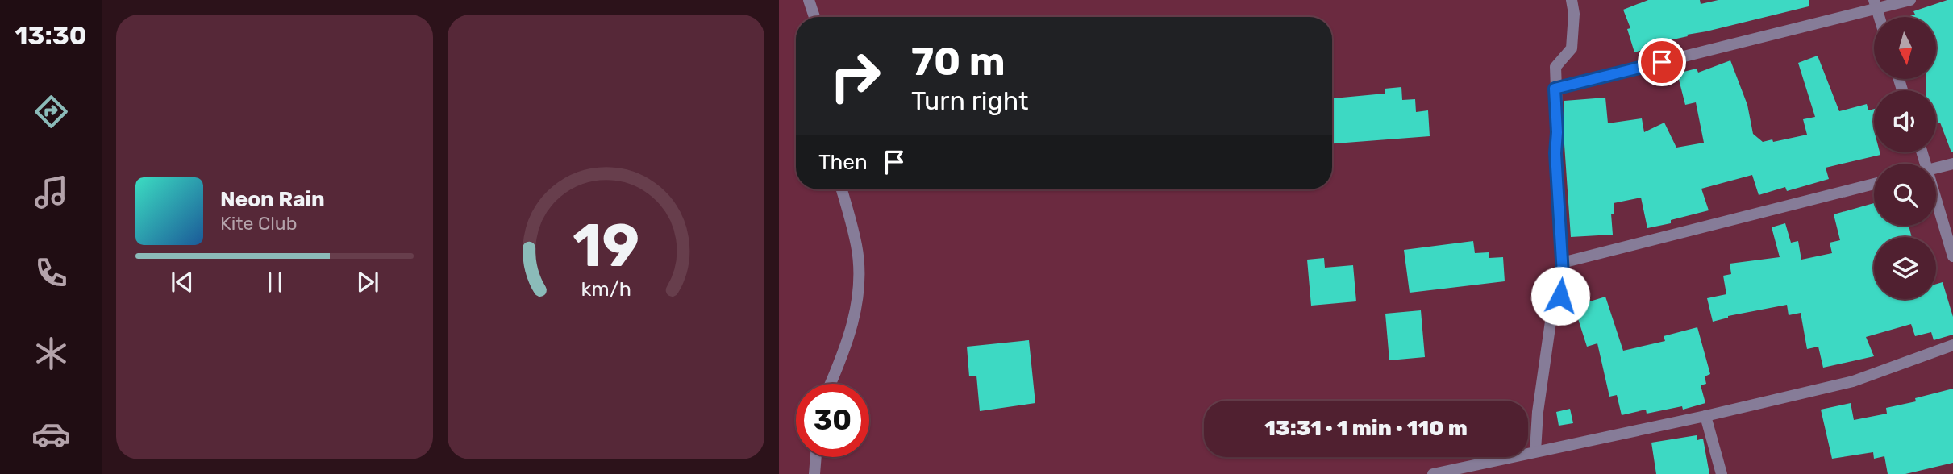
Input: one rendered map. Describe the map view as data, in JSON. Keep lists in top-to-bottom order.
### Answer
{
  "north": "bottom",
  "page": {
    "tabs": "13:30",
    "turn": ["70 m", "Turn right"],
    "then": "Then",
    "song": ["Neon Rain", "Kite Club"],
    "limit": "30",
    "trip": "13:31 · 1 min · 110 m",
    "gauge": ["19", "km/h"]
  }
}
